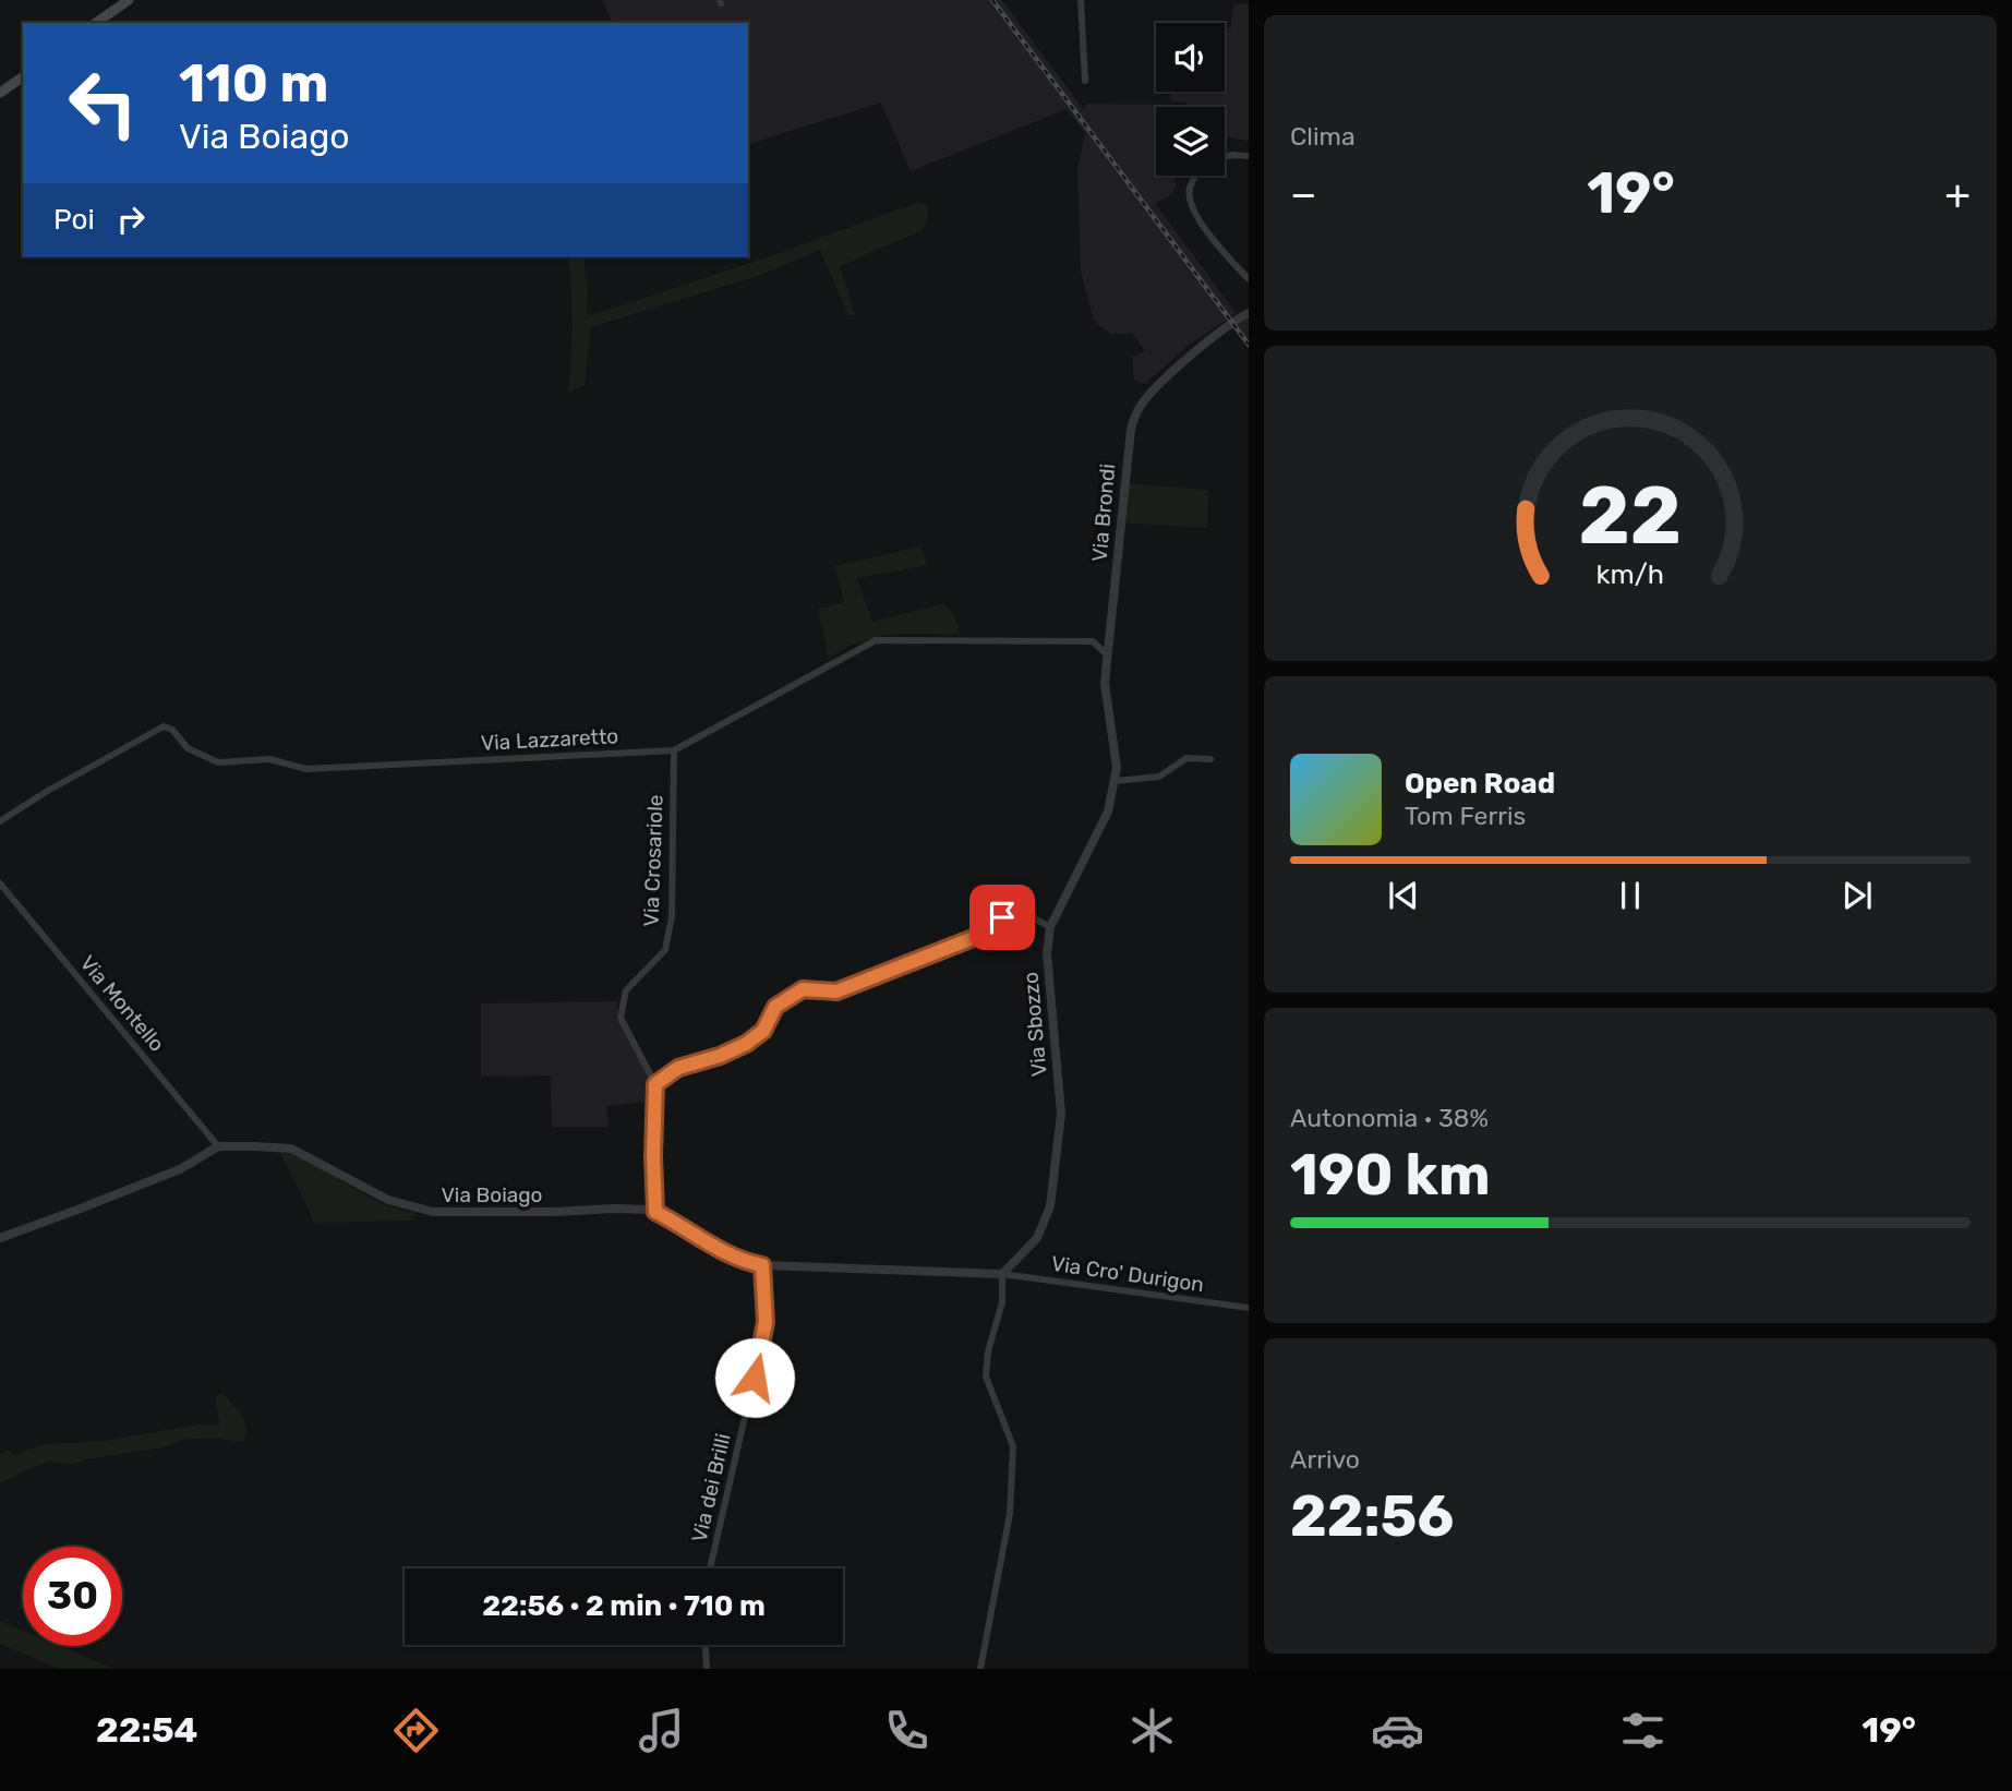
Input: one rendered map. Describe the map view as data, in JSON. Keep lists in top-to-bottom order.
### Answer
{
  "streets": {
    "street": [
      "Via Brondi",
      "Via Lazzaretto",
      "Via Crosariole",
      "Via Montello",
      "Via Sbozzo",
      "Via Boiago",
      "Via Cro' Durigon",
      "Via dei Brilli"
    ]
  },
  "crossings": [
    ["Via Brondi", "Via Lazzaretto"],
    ["Via Brondi", "Via Sbozzo"],
    ["Via Lazzaretto", "Via Crosariole"],
    ["Via Crosariole", "Via Boiago"],
    ["Via Montello", "Via Boiago"],
    ["Via Sbozzo", "Via Boiago"],
    ["Via Sbozzo", "Via Cro' Durigon"],
    ["Via Boiago", "Via Cro' Durigon"],
    ["Via Boiago", "Via dei Brilli"]
  ],
  "page": {
    "tile": [
      "Clima",
      ["Autonomia · 38%", "190 km"],
      ["Arrivo", "22:56"]
    ],
    "turn": ["110 m", "Via Boiago"],
    "heat": ["−", "19°", "+"],
    "then": "Poi",
    "song": ["Open Road", "Tom Ferris"],
    "limit": "30",
    "trip": "22:56 · 2 min · 710 m",
    "tabs": ["22:54", "19°"],
    "gauge": ["22", "km/h"]
  }
}
